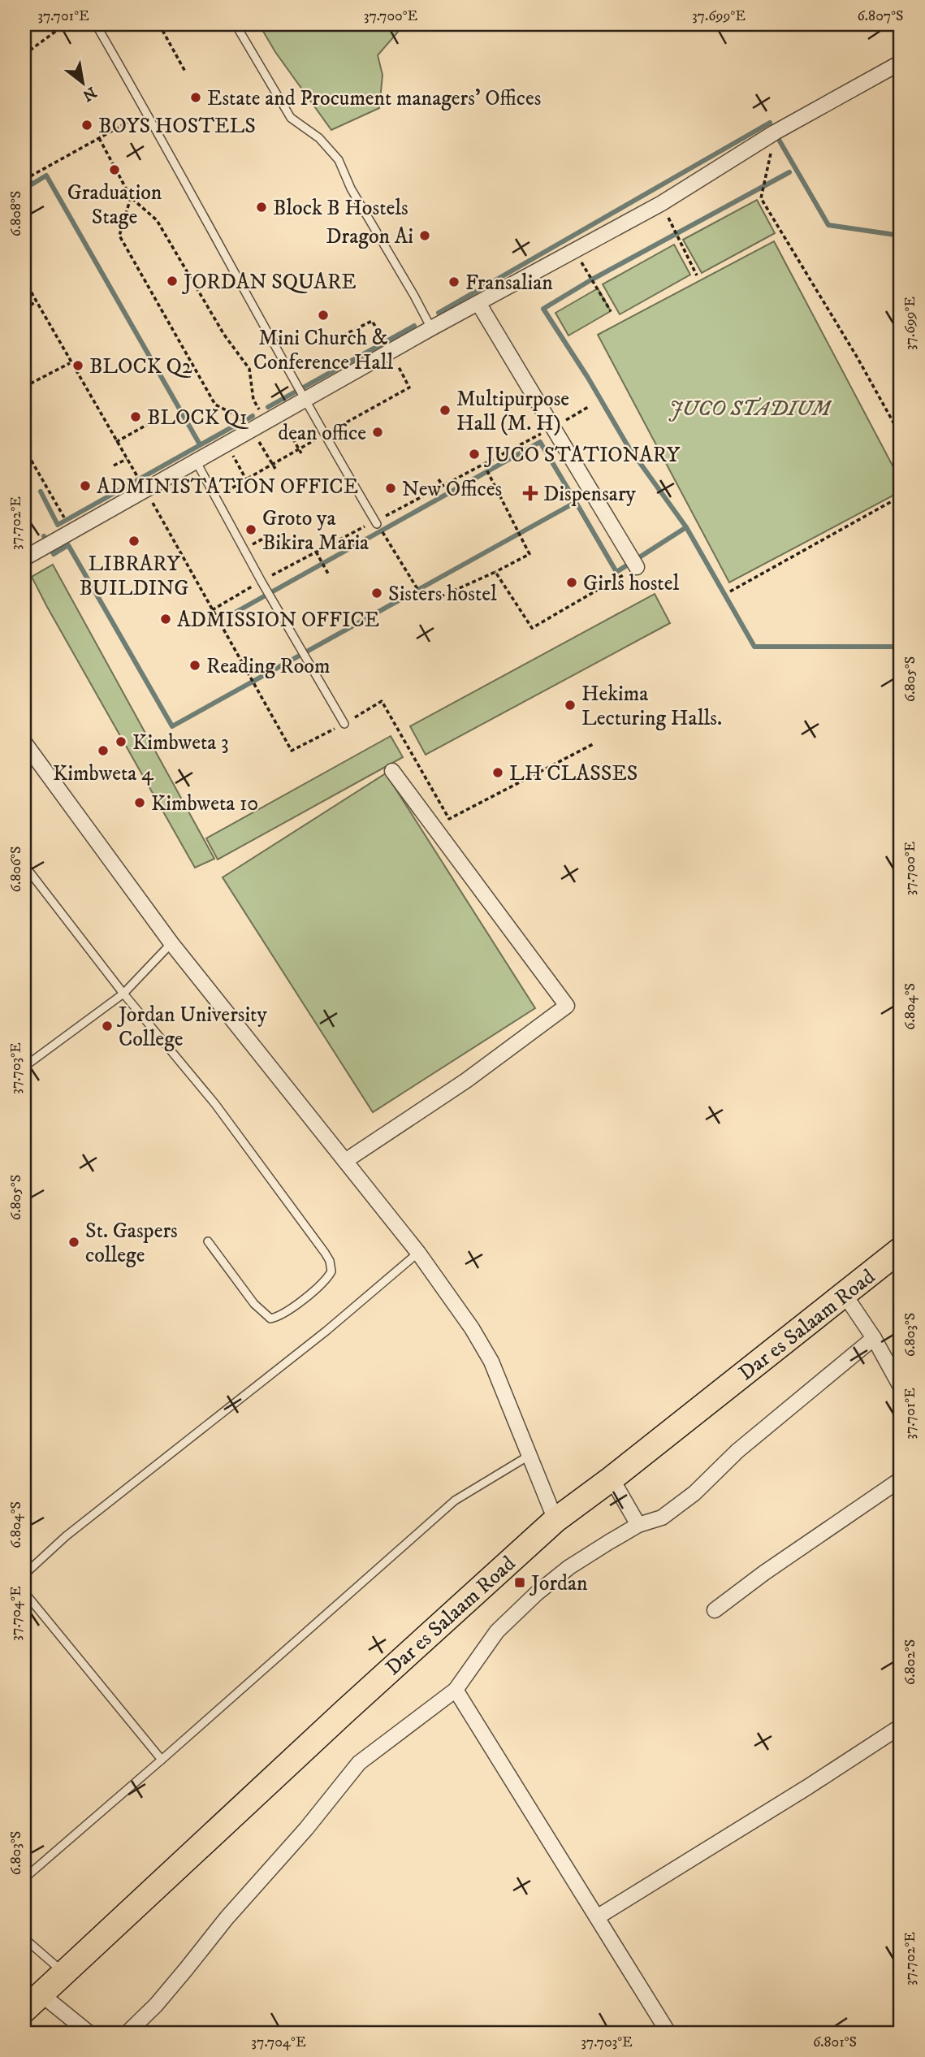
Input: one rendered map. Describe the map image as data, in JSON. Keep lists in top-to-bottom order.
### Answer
{
  "streets": {
    "highway": ["Dar es Salaam Road"]
  },
  "parks": ["JUCO STADIUM"],
  "places": {
    "other": [
      "Estate and Procument managers' Offices",
      "BOYS HOSTELS",
      "Graduation Stage",
      "Block B Hostels",
      "Dragon Ai",
      "JORDAN SQUARE",
      "Fransalian",
      "Mini Church & Conference Hall",
      "BLOCK Q2",
      "Multipurpose Hall (M. H)",
      "BLOCK Q1",
      "dean office",
      "JUCO STATIONARY",
      "ADMINISTATION OFFICE",
      "New Offices",
      "Groto ya Bikira Maria",
      "LIBRARY BUILDING",
      "Girls hostel",
      "Sisters hostel",
      "ADMISSION OFFICE",
      "Reading Room",
      "Hekima Lecturing Halls.",
      "Kimbweta 3",
      "Kimbweta 4",
      "LH CLASSES",
      "Kimbweta 10",
      "Jordan University College",
      "St. Gaspers college"
    ],
    "health": ["Dispensary"],
    "transit": ["Jordan"]
  },
  "north": "bottom right",
  "coordinates": [
    "37.701°E",
    "37.700°E",
    "37.699°E",
    "6.807°S",
    "6.808°S",
    "37.702°E",
    "6.805°S",
    "6.806°S",
    "6.804°S",
    "37.703°E",
    "6.803°S",
    "37.704°E",
    "6.802°S",
    "6.801°S"
  ]
}
